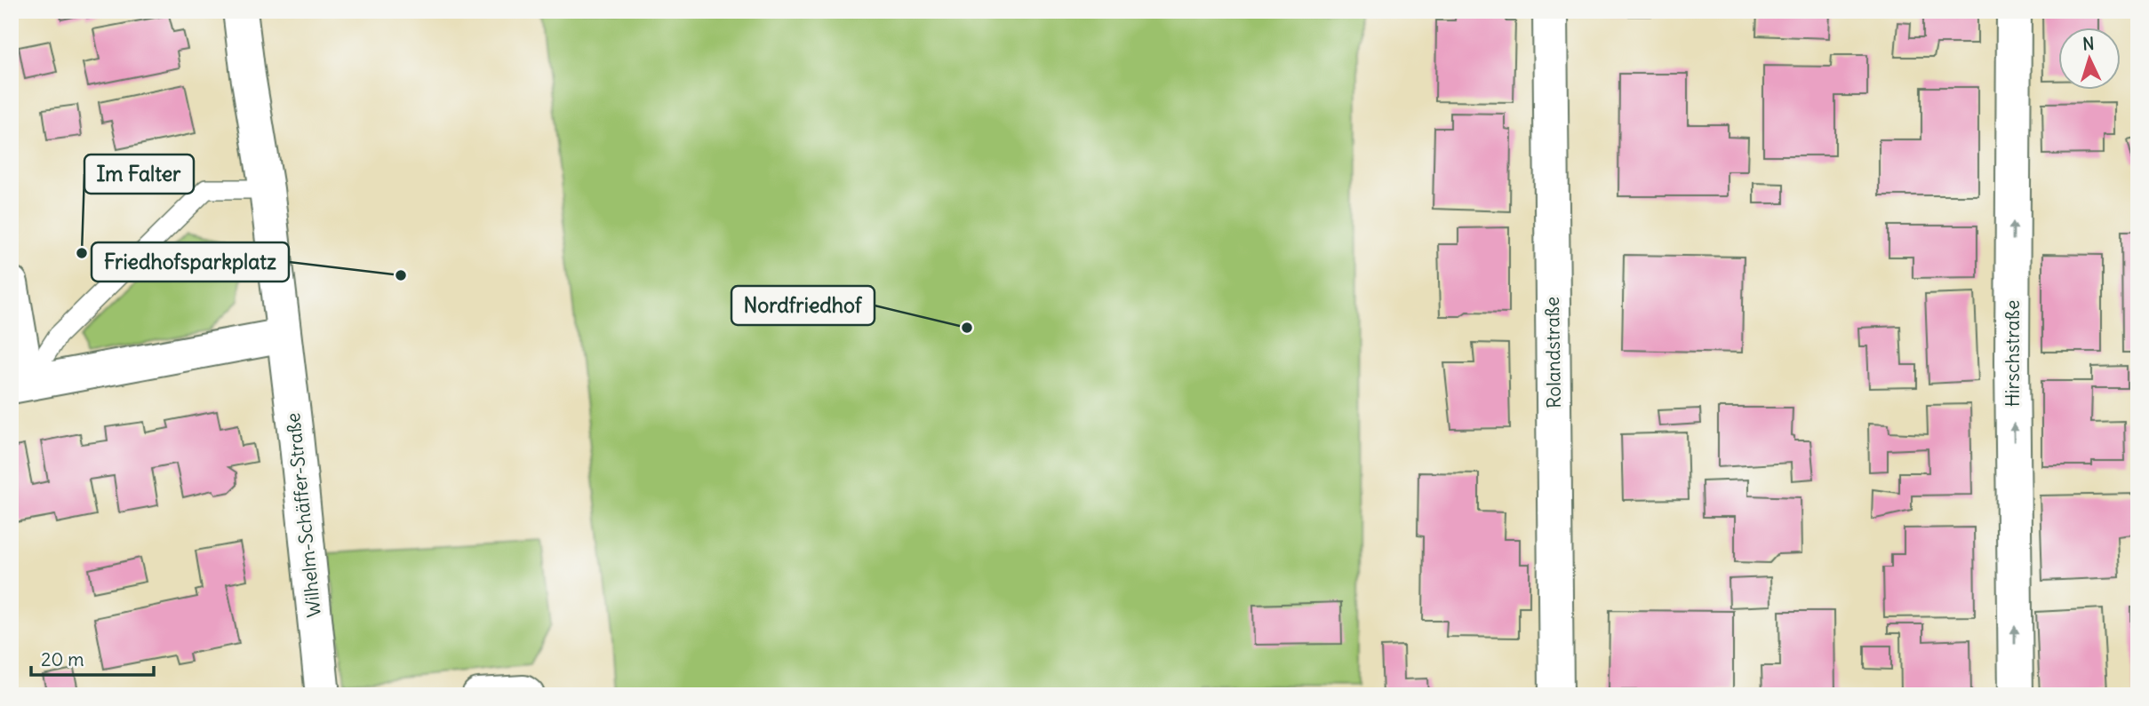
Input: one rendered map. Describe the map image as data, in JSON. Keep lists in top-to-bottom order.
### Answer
{
  "streets": {
    "street": ["Rolandstraße", "Hirschstraße", "Wilhelm-Schäffer-Straße"]
  },
  "one_way": ["Hirschstraße"],
  "places": ["Im Falter", "Friedhofsparkplatz", "Nordfriedhof"],
  "scale_bar": "20 m",
  "north": "top"
}
